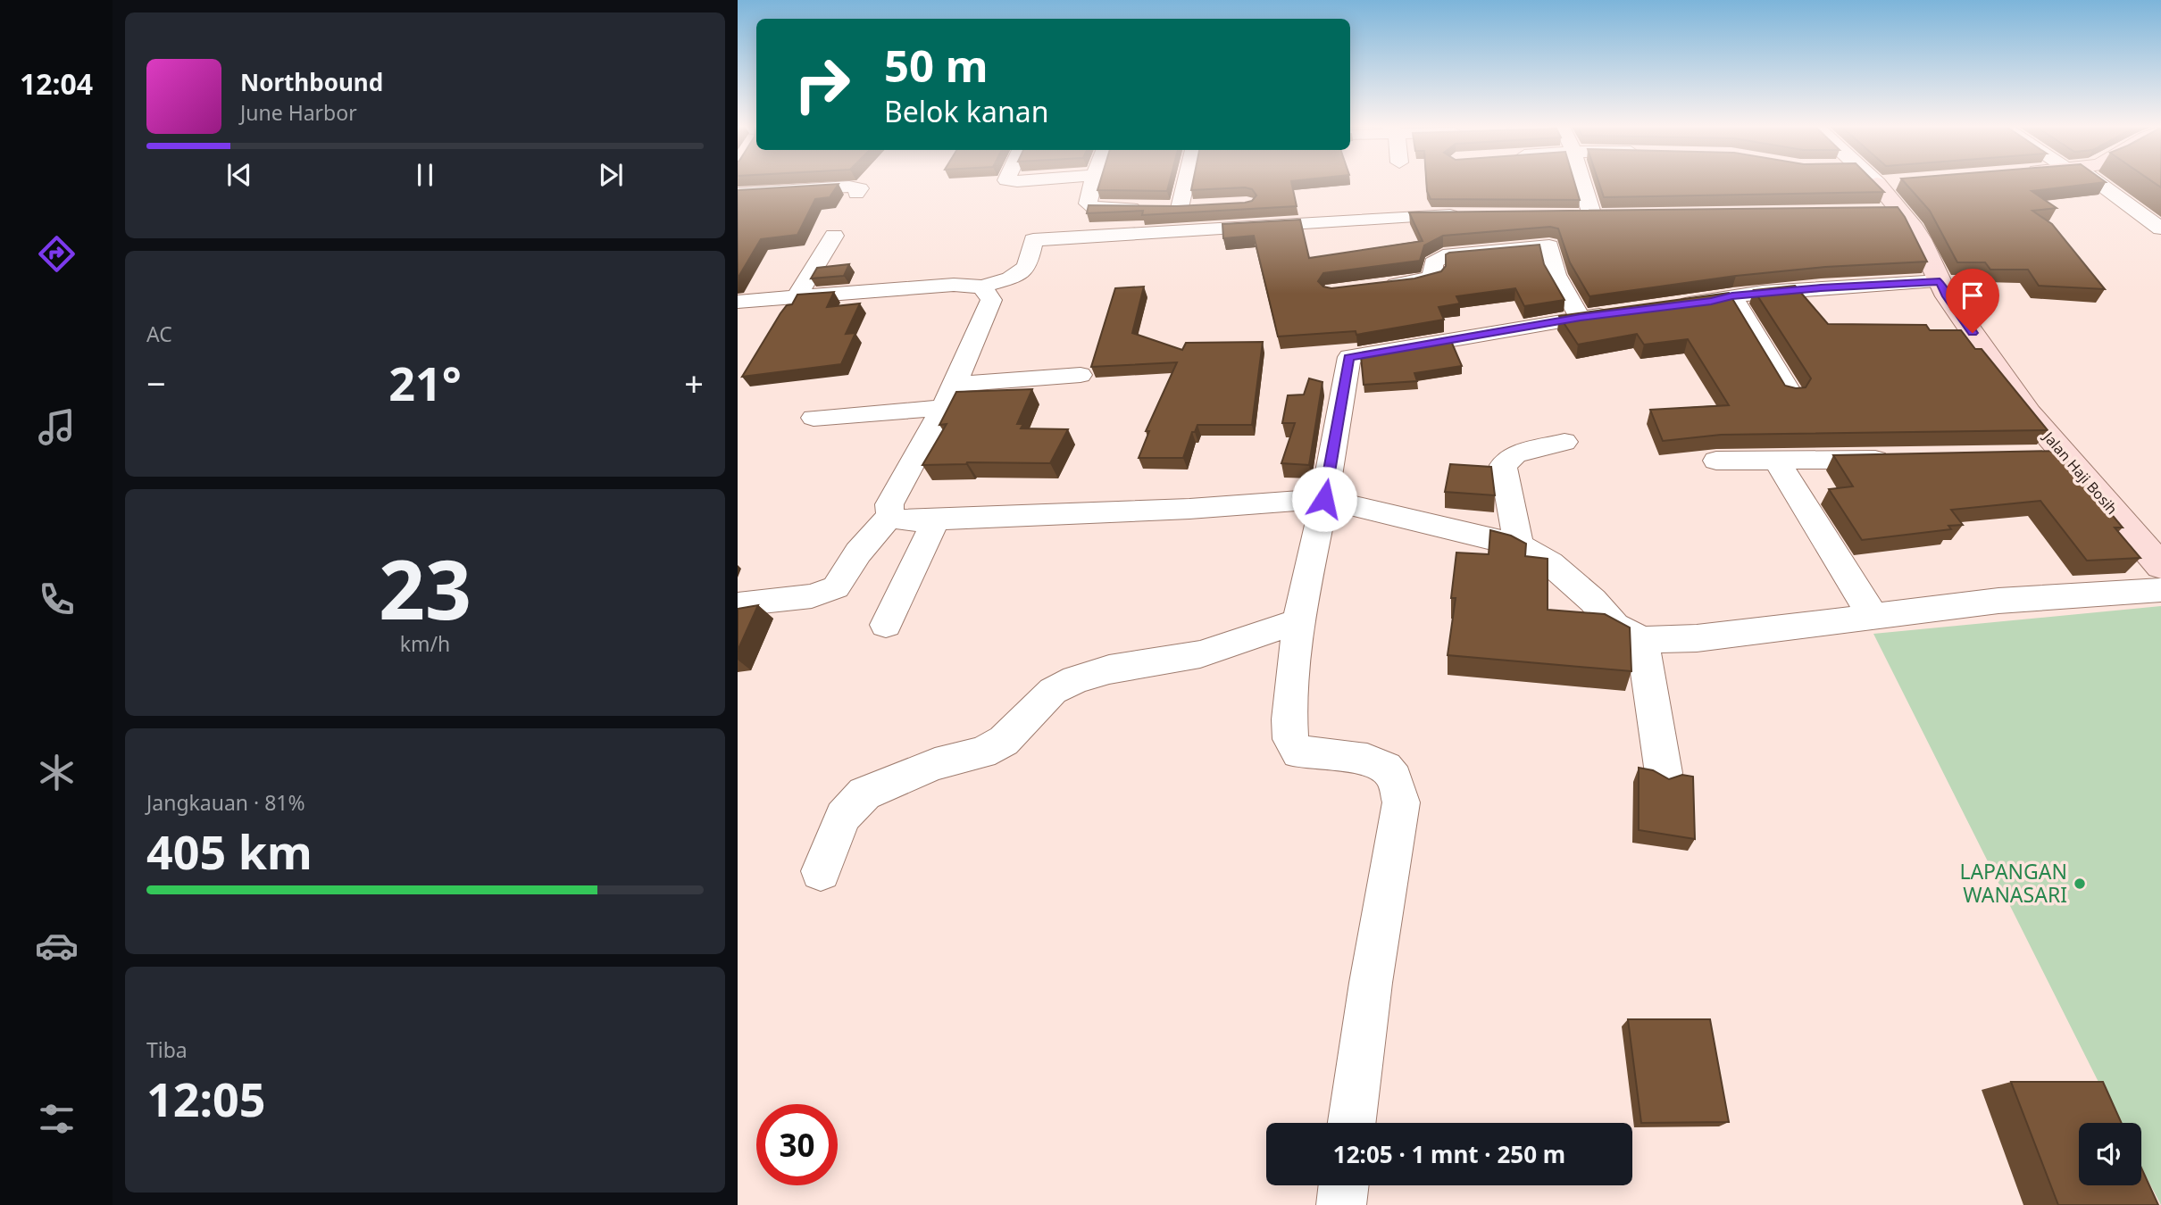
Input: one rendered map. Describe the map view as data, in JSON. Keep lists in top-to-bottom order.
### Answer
{
  "streets": {
    "main road": ["Jalan Haji Bosih"]
  },
  "places": ["LAPANGAN WANASARI"],
  "page": {
    "tabs": "12:04",
    "turn": ["50 m", "Belok kanan"],
    "song": ["Northbound", "June Harbor"],
    "tile": [
      "AC",
      ["23", "km/h"],
      ["Jangkauan · 81%", "405 km"],
      ["Tiba", "12:05"]
    ],
    "heat": ["−", "21°", "+"],
    "limit": "30",
    "trip": "12:05 · 1 mnt · 250 m"
  }
}
